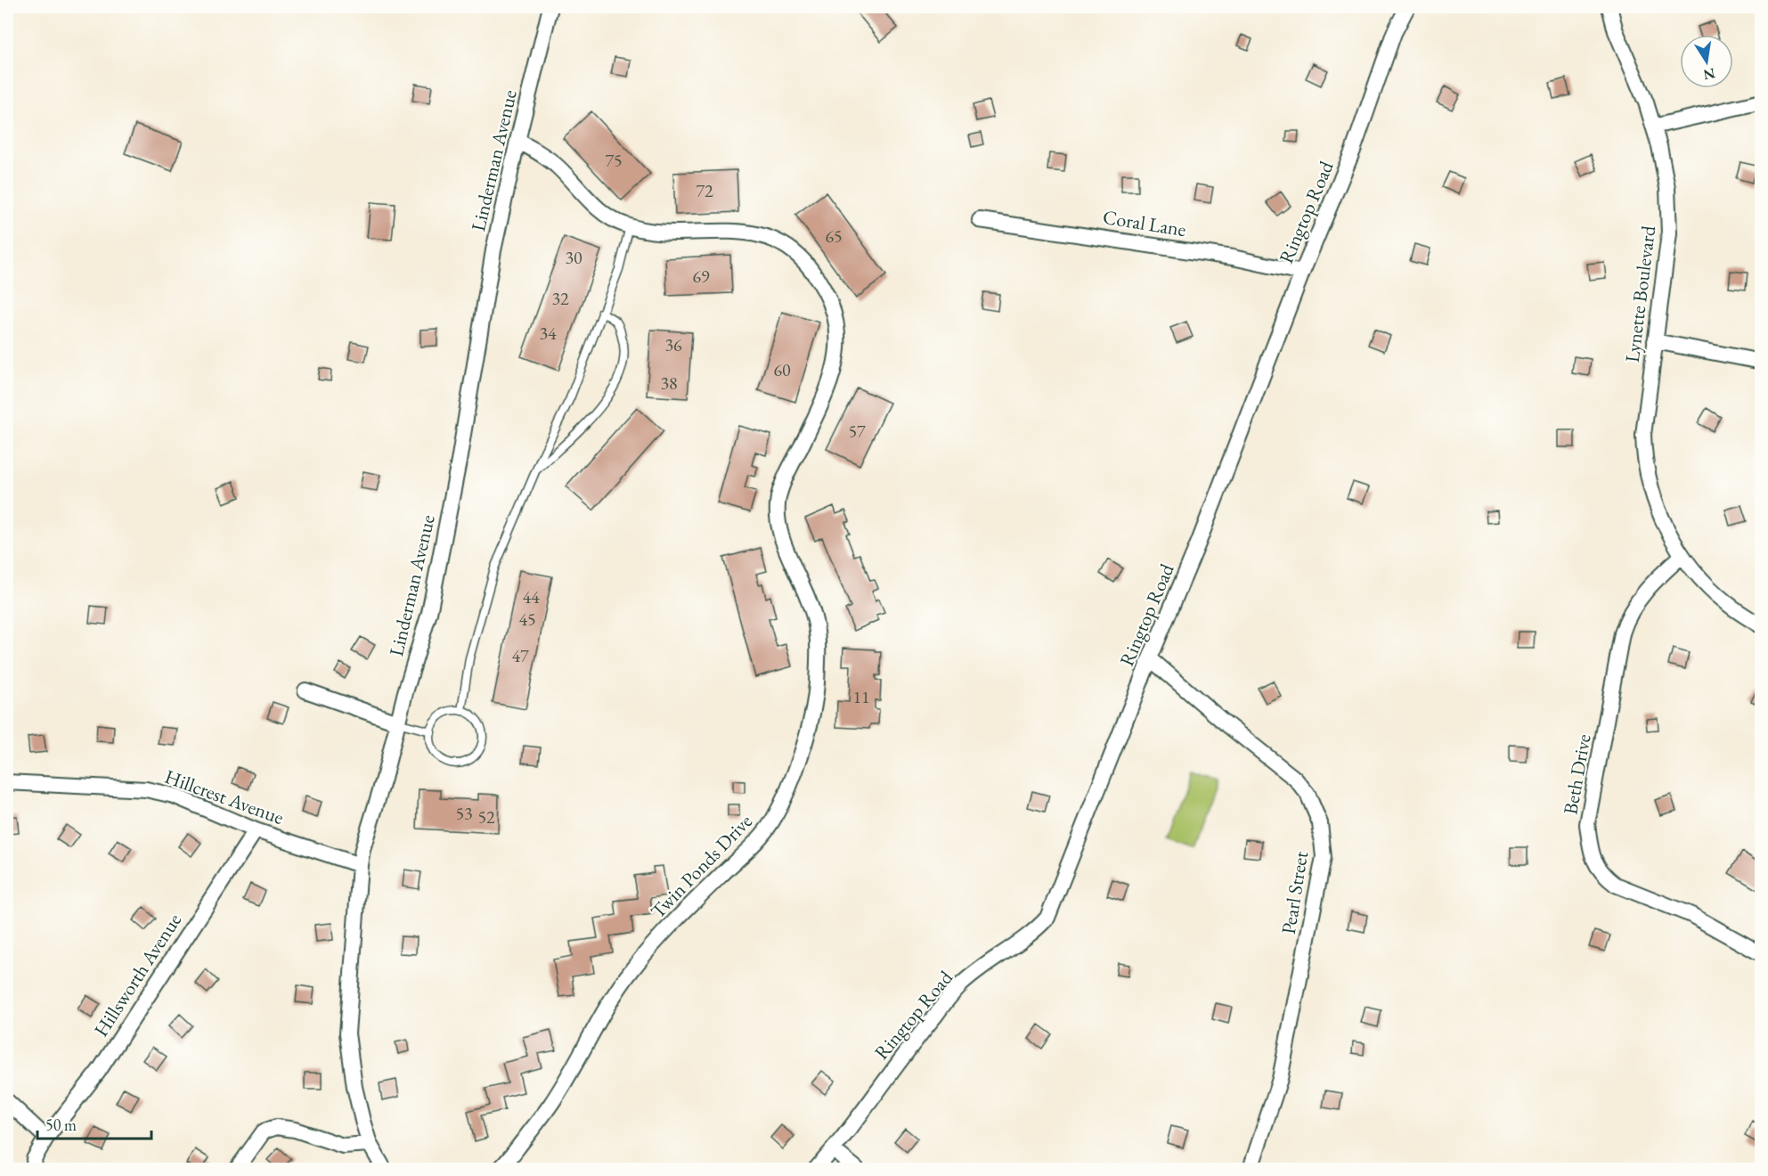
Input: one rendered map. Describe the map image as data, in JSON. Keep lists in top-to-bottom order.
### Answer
{
  "streets": {
    "street": [
      "Linderman Avenue",
      "Ringtop Road",
      "Coral Lane",
      "Lynette Boulevard",
      "Beth Drive",
      "Hillcrest Avenue",
      "Twin Ponds Drive",
      "Pearl Street",
      "Hillsworth Avenue"
    ]
  },
  "crossings": [
    ["Linderman Avenue", "Hillcrest Avenue"],
    ["Linderman Avenue", "Twin Ponds Drive"],
    ["Ringtop Road", "Coral Lane"],
    ["Ringtop Road", "Pearl Street"],
    ["Lynette Boulevard", "Beth Drive"],
    ["Hillcrest Avenue", "Hillsworth Avenue"]
  ],
  "house_numbers": [
    "75",
    "72",
    "65",
    "30",
    "69",
    "32",
    "34",
    "36",
    "60",
    "38",
    "57",
    "44",
    "45",
    "47",
    "11",
    "53",
    "52"
  ],
  "scale_bar": "50 m",
  "north": "bottom"
}
